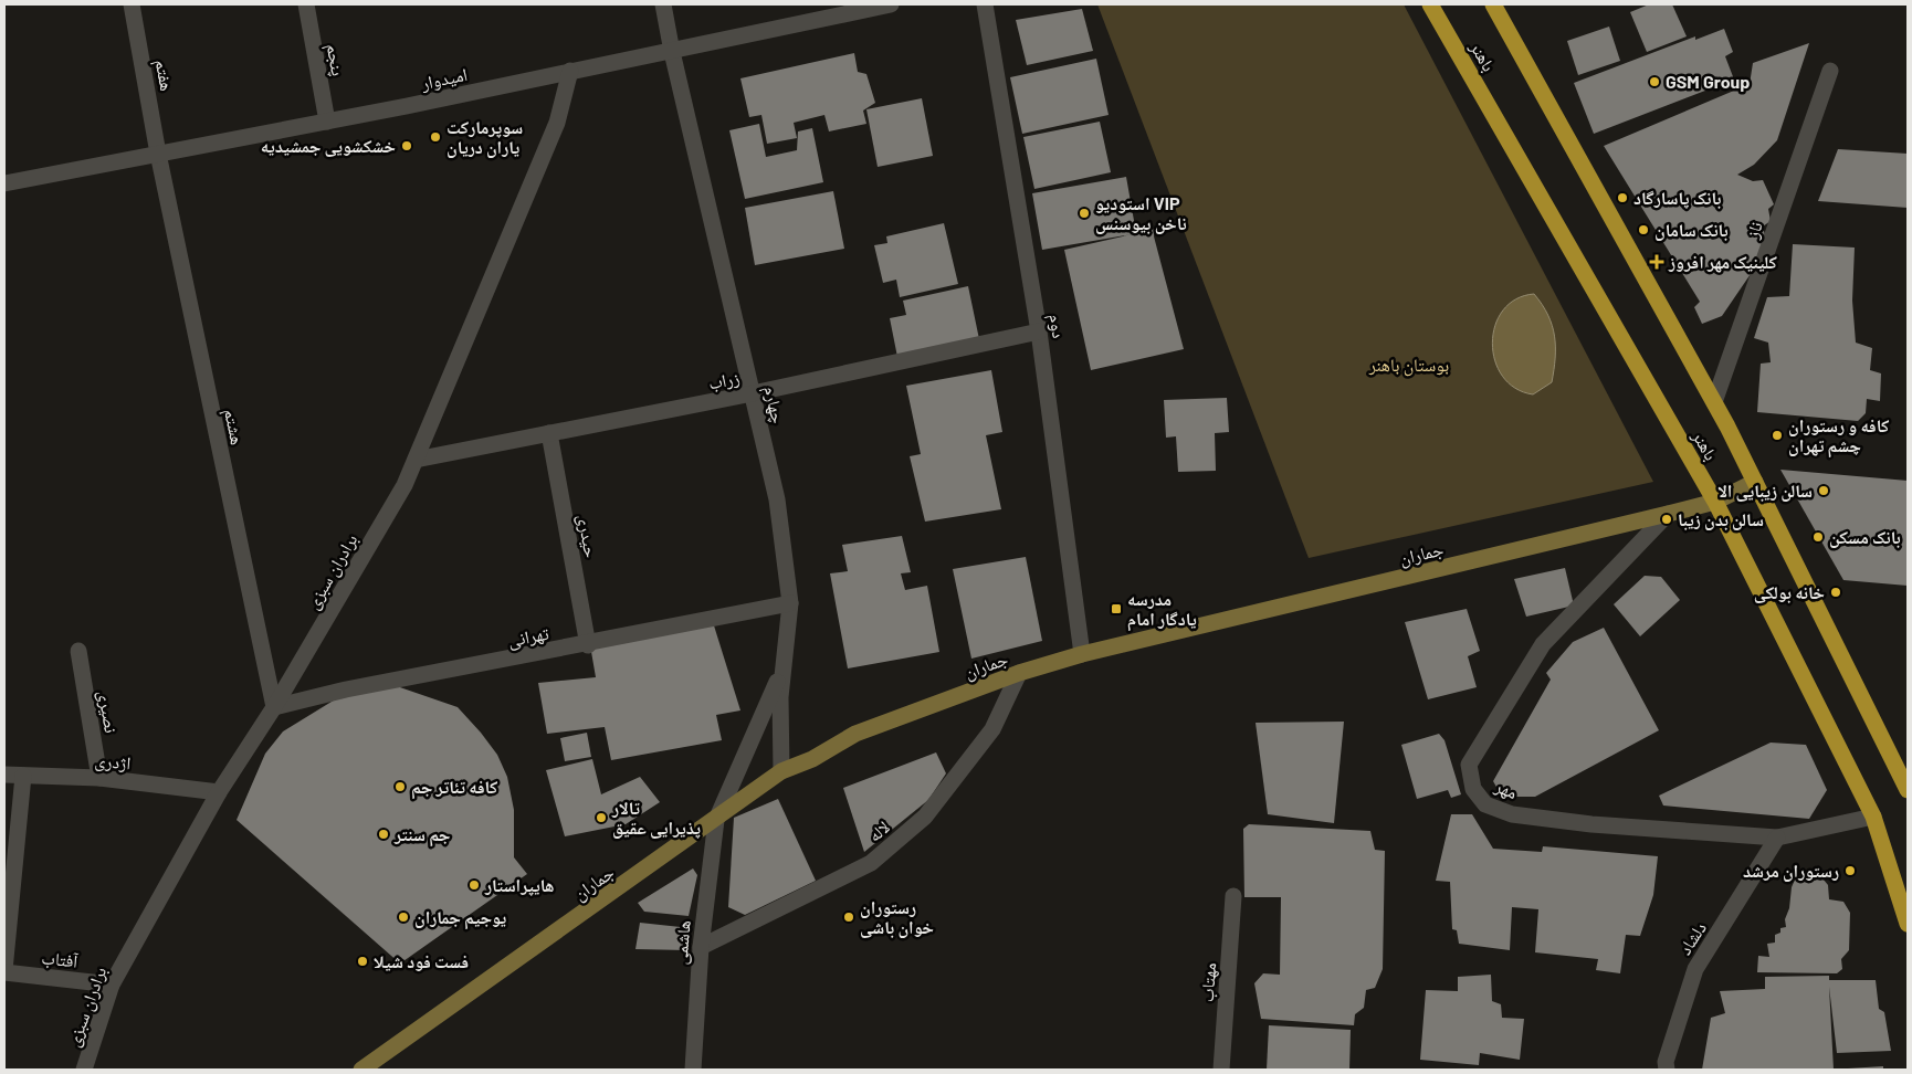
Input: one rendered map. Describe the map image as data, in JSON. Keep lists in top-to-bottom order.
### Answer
{
  "streets": {
    "main road": ["باهنر", "جماران"],
    "street": [
      "پنجم",
      "هفتم",
      "امیدوار",
      "ناز",
      "دوم",
      "زراب",
      "چهارم",
      "هشتم",
      "حیدری",
      "برادران سبزی",
      "تهرانی",
      "نصیری",
      "اژدری",
      "مهر",
      "لاله",
      "دلشاد",
      "هاشمی",
      "آفتاب",
      "مهتاب"
    ]
  },
  "crossings": [
    ["باهنر", "ناز"],
    ["باهنر", "جماران"],
    ["باهنر", "مهر"],
    ["پنجم", "امیدوار"],
    ["هفتم", "امیدوار"],
    ["هفتم", "هشتم"],
    ["امیدوار", "چهارم"],
    ["امیدوار", "هشتم"],
    ["امیدوار", "برادران سبزی"],
    ["دوم", "زراب"],
    ["دوم", "جماران"],
    ["زراب", "چهارم"],
    ["زراب", "حیدری"],
    ["زراب", "برادران سبزی"],
    ["چهارم", "جماران"],
    ["چهارم", "تهرانی"],
    ["چهارم", "هاشمی"],
    ["هشتم", "برادران سبزی"],
    ["هشتم", "تهرانی"],
    ["حیدری", "تهرانی"],
    ["جماران", "مهر"],
    ["جماران", "لاله"],
    ["جماران", "هاشمی"],
    ["برادران سبزی", "تهرانی"],
    ["برادران سبزی", "اژدری"],
    ["برادران سبزی", "آفتاب"],
    ["نصیری", "اژدری"],
    ["مهر", "دلشاد"],
    ["لاله", "هاشمی"]
  ],
  "parks": ["بوستان باهنر"],
  "places": {
    "other": [
      "GSM Group",
      "سوپرمارکت یاران دریان",
      "خشکشویی جمشیدیه",
      "بانک پاسارگاد",
      "استودیو VIP ناخن بیوسنس",
      "بانک سامان",
      "کافه و رستوران چشم تهران",
      "سالن زیبایی الا",
      "سالن بدن زیبا",
      "بانک مسکن",
      "خانه بولکی",
      "کافه تئاتر جم",
      "تالار پذیرایی عقیق",
      "جم سنتر",
      "رستوران مرشد",
      "هایپراستار",
      "یوجیم جماران",
      "رستوران خوان باشی",
      "فست فود شیلا"
    ],
    "health": ["کلینیک مهر افروز"],
    "transit": ["مدرسه یادگار امام"]
  }
}
